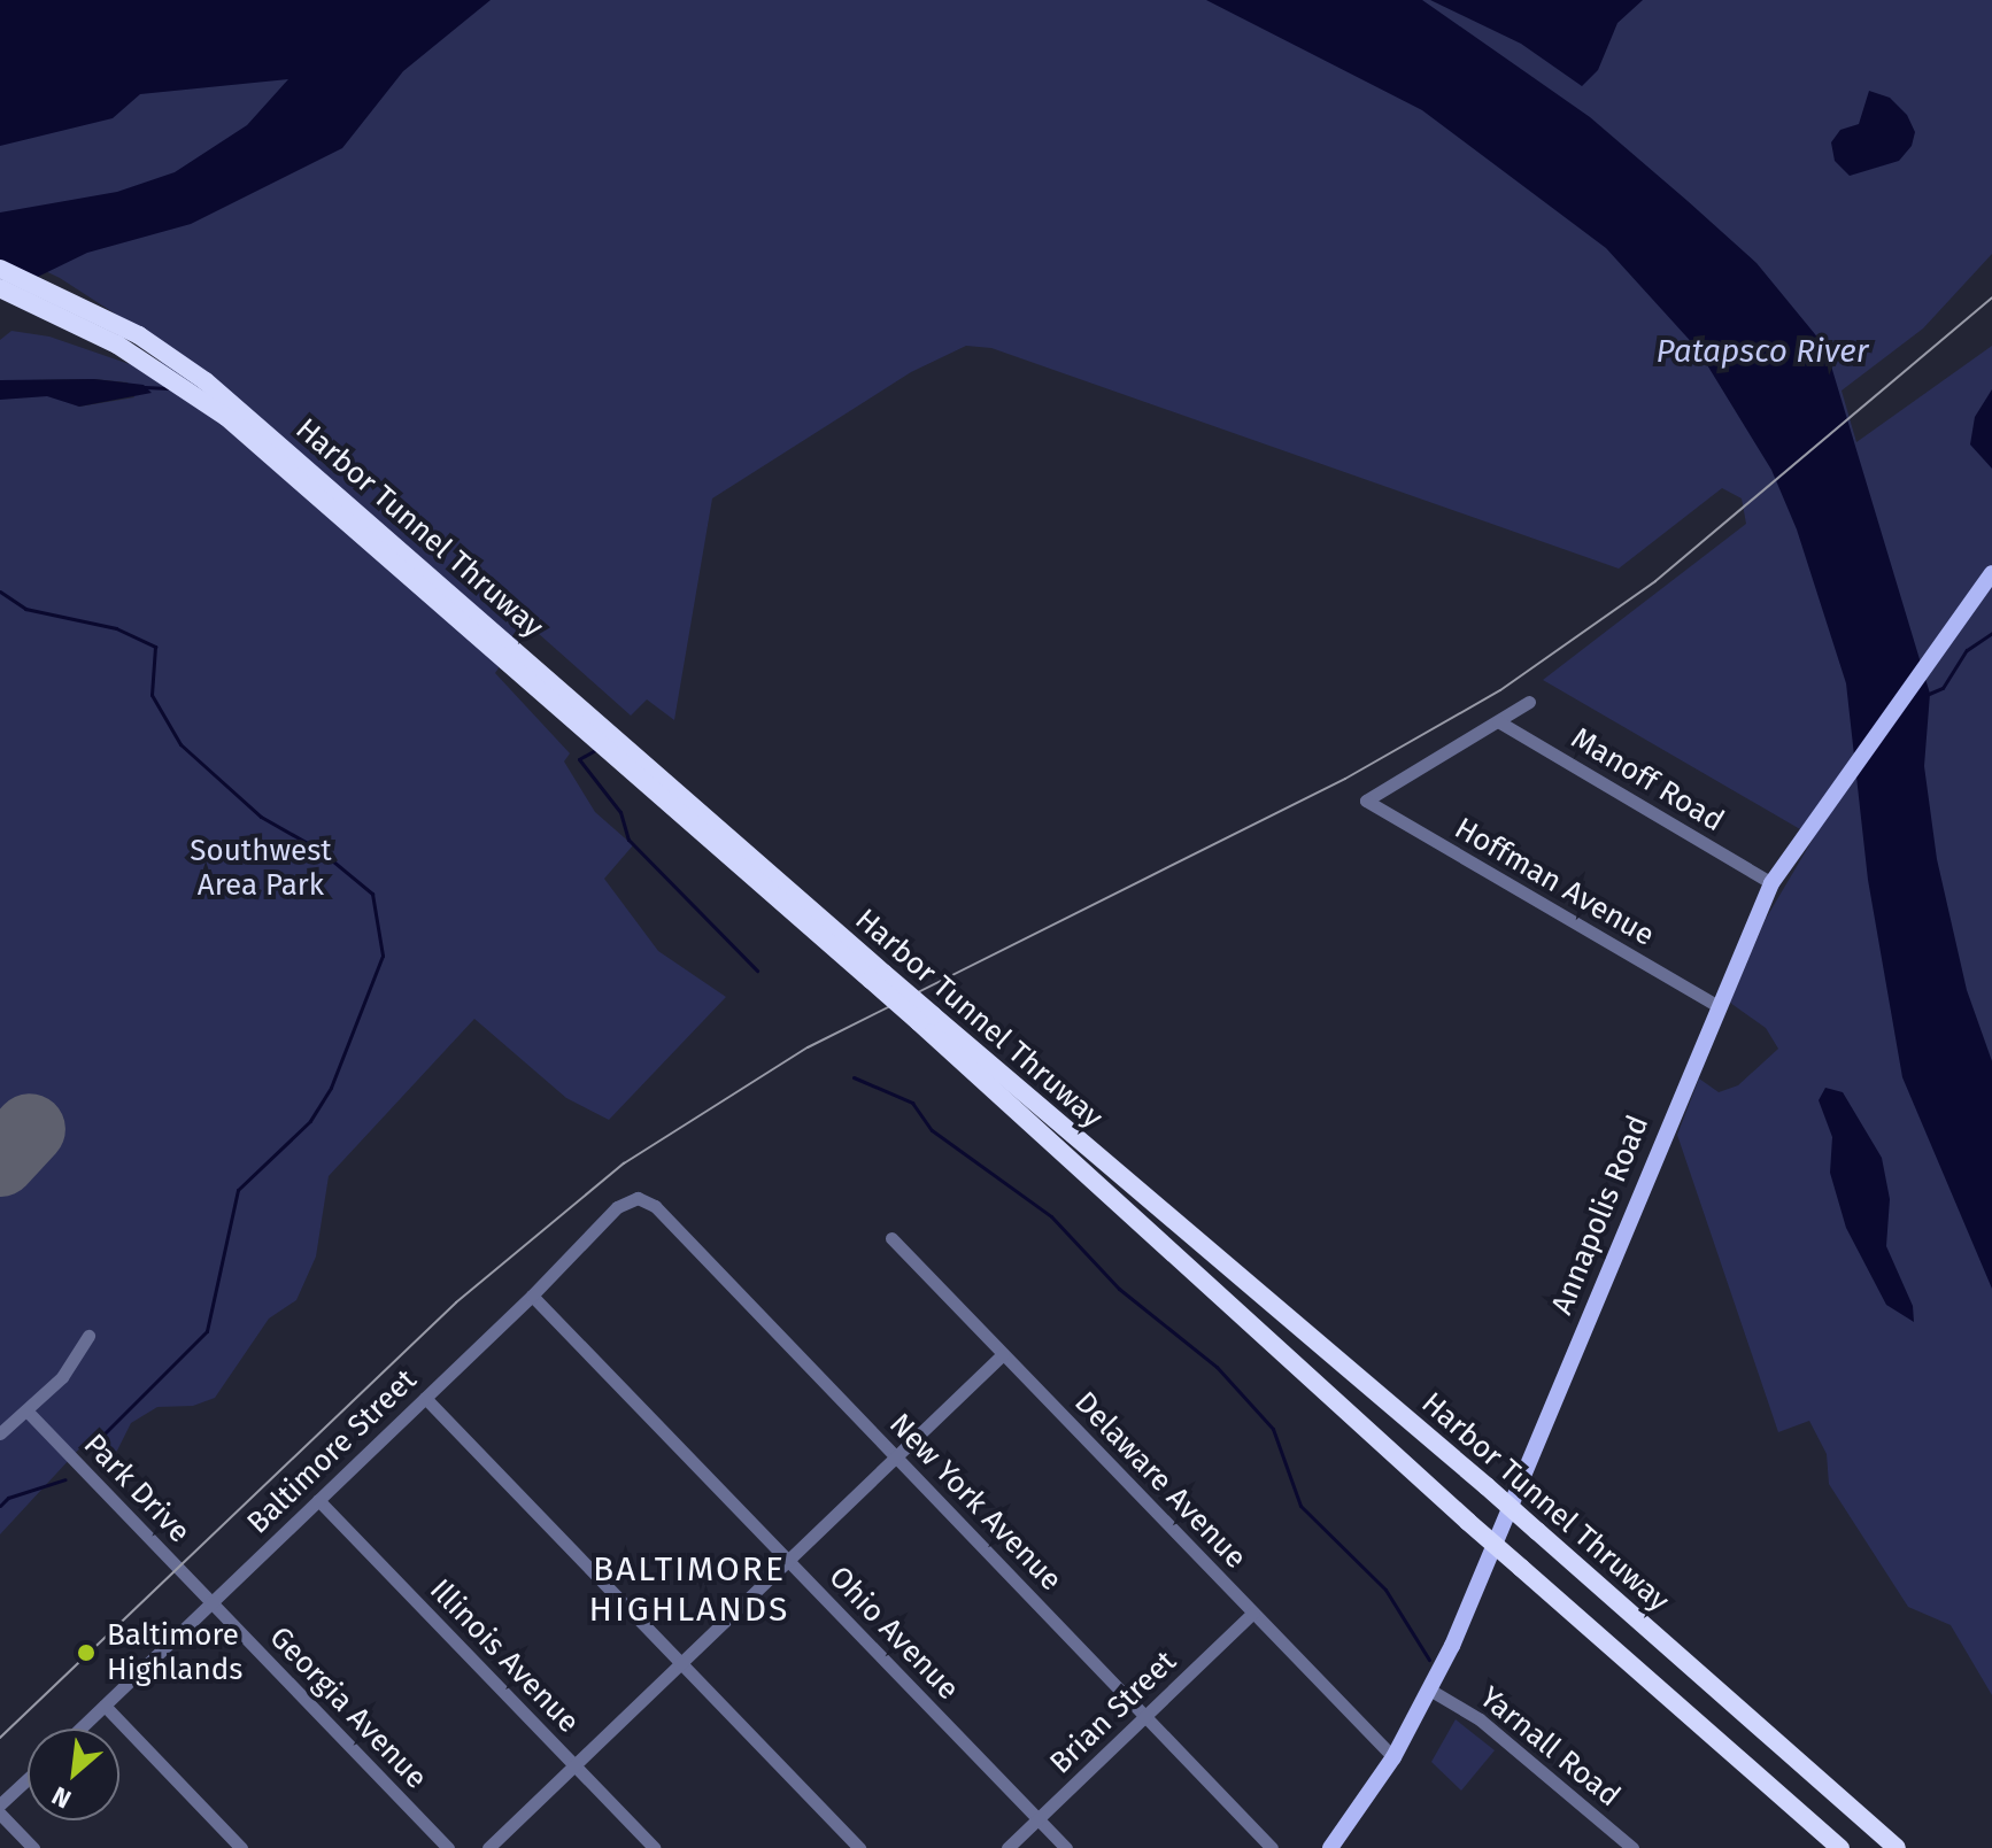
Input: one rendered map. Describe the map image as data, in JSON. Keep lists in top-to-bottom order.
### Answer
{
  "streets": {
    "highway": ["Harbor Tunnel Thruway"],
    "main road": ["Annapolis Road"],
    "street": [
      "Manoff Road",
      "Hoffman Avenue",
      "Baltimore Street",
      "Delaware Avenue",
      "Park Drive",
      "New York Avenue",
      "Ohio Avenue",
      "Illinois Avenue",
      "Georgia Avenue",
      "Brian Street",
      "Yarnall Road"
    ]
  },
  "crossings": [
    ["Manoff Road", "Hoffman Avenue"],
    ["Manoff Road", "Annapolis Road"],
    ["Hoffman Avenue", "Annapolis Road"],
    ["Annapolis Road", "Delaware Avenue"],
    ["Annapolis Road", "Yarnall Road"],
    ["Baltimore Street", "Park Drive"],
    ["Baltimore Street", "New York Avenue"],
    ["Baltimore Street", "Ohio Avenue"],
    ["Baltimore Street", "Illinois Avenue"],
    ["Baltimore Street", "Georgia Avenue"],
    ["Delaware Avenue", "Brian Street"],
    ["Park Drive", "Georgia Avenue"],
    ["New York Avenue", "Brian Street"],
    ["Ohio Avenue", "Brian Street"]
  ],
  "districts": ["BALTIMORE HIGHLANDS"],
  "water": ["Patapsco River"],
  "parks": ["Southwest Area Park"],
  "places": ["Baltimore Highlands"],
  "north": "bottom left"
}
